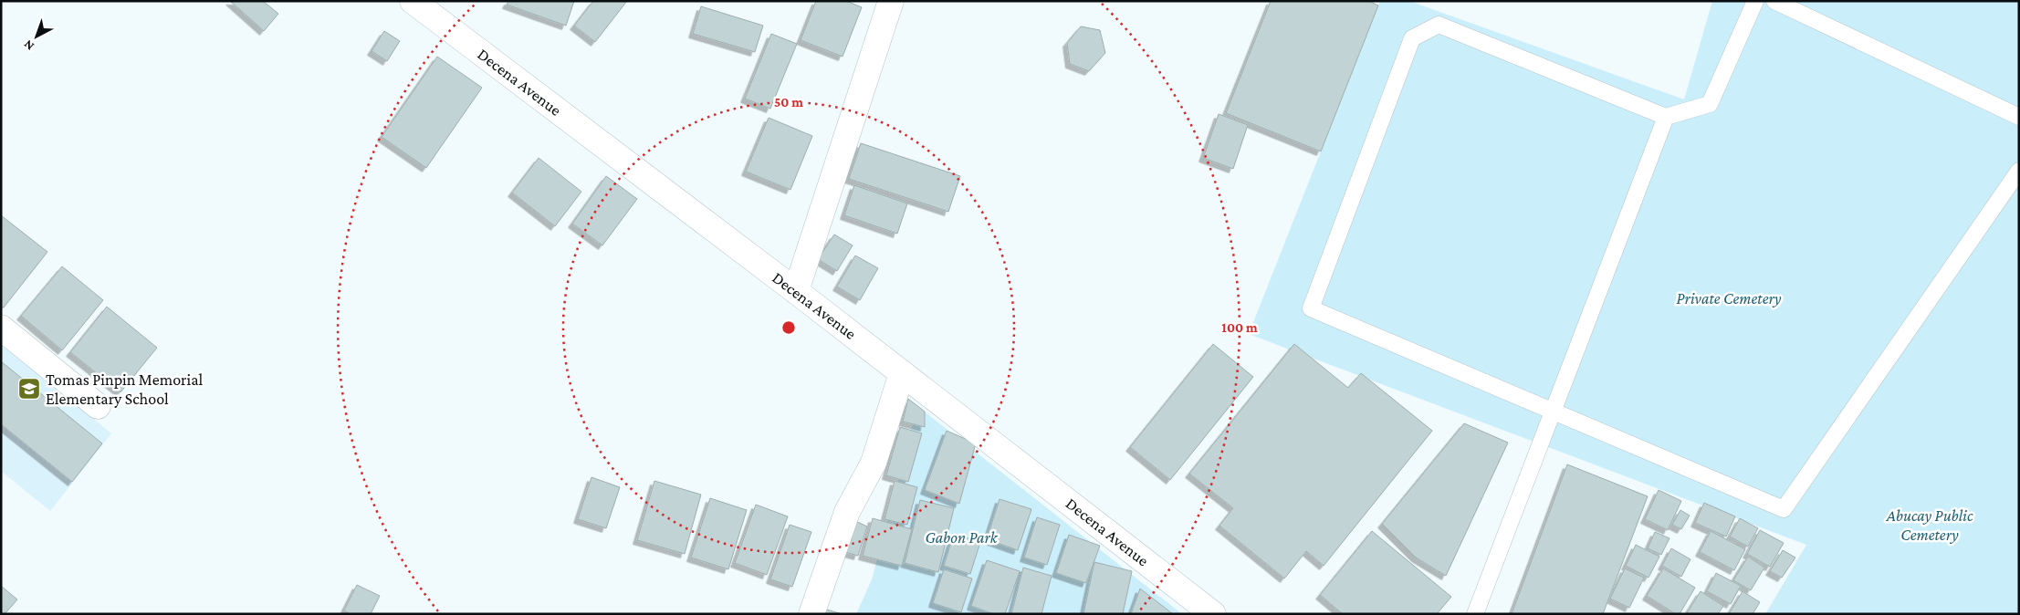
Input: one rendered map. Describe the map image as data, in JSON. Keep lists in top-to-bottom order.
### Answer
{
  "streets": {
    "main road": ["Decena Avenue"]
  },
  "parks": ["Private Cemetery", "Abucay Public Cemetery", "Gabon Park"],
  "places": {
    "school or university": ["Tomas Pinpin Memorial Elementary School"]
  },
  "north": "bottom left",
  "rings": ["50 m", "100 m"]
}
